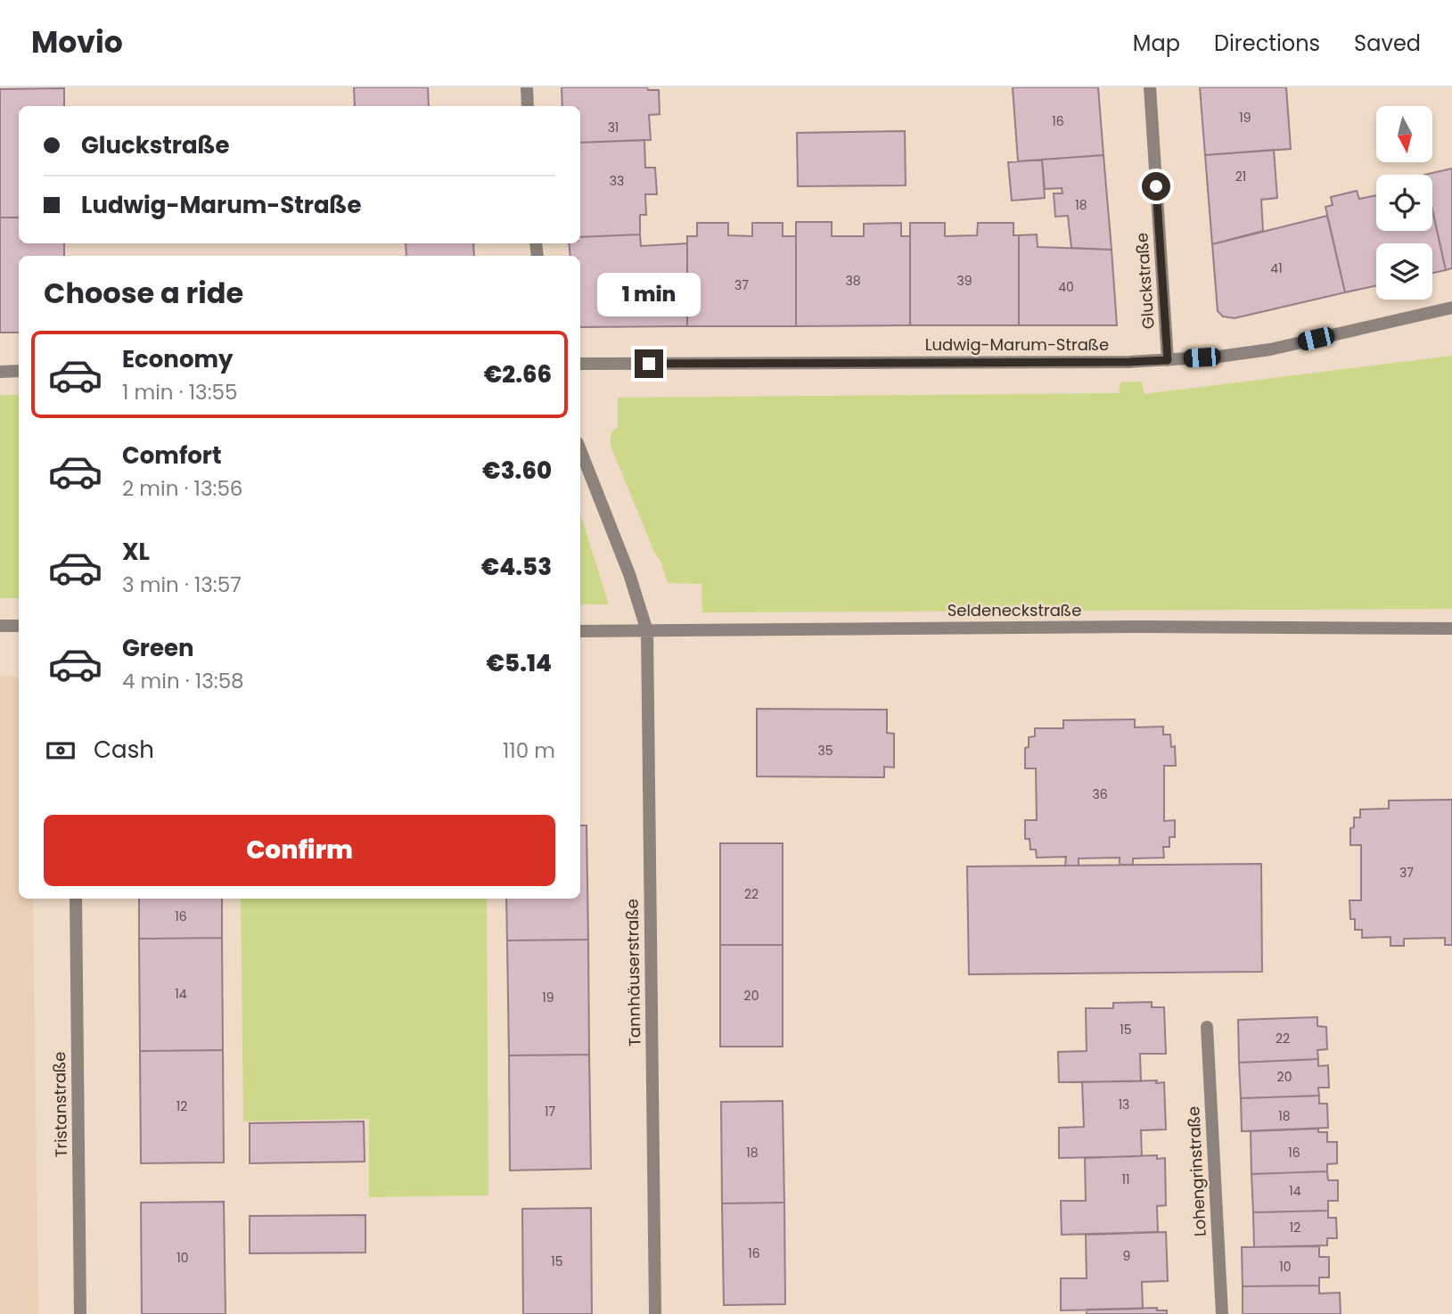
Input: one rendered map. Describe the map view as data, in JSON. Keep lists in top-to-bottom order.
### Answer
{
  "streets": {
    "street": [
      "Gluckstraße",
      "Ludwig-Marum-Straße",
      "Seldeneckstraße",
      "Tannhäuserstraße",
      "Tristanstraße",
      "Lohengrinstraße"
    ]
  },
  "crossings": [
    ["Gluckstraße", "Ludwig-Marum-Straße"],
    ["Seldeneckstraße", "Tannhäuserstraße"]
  ],
  "house_numbers": [
    "19",
    "16",
    "31",
    "21",
    "33",
    "18",
    "41",
    "38",
    "39",
    "37",
    "40",
    "35",
    "36",
    "37",
    "22",
    "16",
    "14",
    "20",
    "19",
    "15",
    "22",
    "20",
    "13",
    "12",
    "17",
    "18",
    "18",
    "16",
    "11",
    "14",
    "12",
    "16",
    "9",
    "10",
    "15",
    "10"
  ],
  "north": "bottom",
  "page": {
    "header": "Movio",
    "nav": ["Map", "Directions", "Saved"],
    "banner": ["Gluckstraße", "Ludwig-Marum-Straße"],
    "heading": "Choose a ride",
    "bubble": "1 min",
    "list": [
      {
        "name": "Economy",
        "note": "1 min · 13:55",
        "value": "€2.66"
      },
      {
        "name": "Comfort",
        "note": "2 min · 13:56",
        "value": "€3.60"
      },
      {
        "name": "XL",
        "note": "3 min · 13:57",
        "value": "€4.53"
      },
      {
        "name": "Green",
        "note": "4 min · 13:58",
        "value": "€5.14"
      }
    ],
    "pay": ["Cash", "110 m"],
    "buttons": "Confirm"
  }
}
